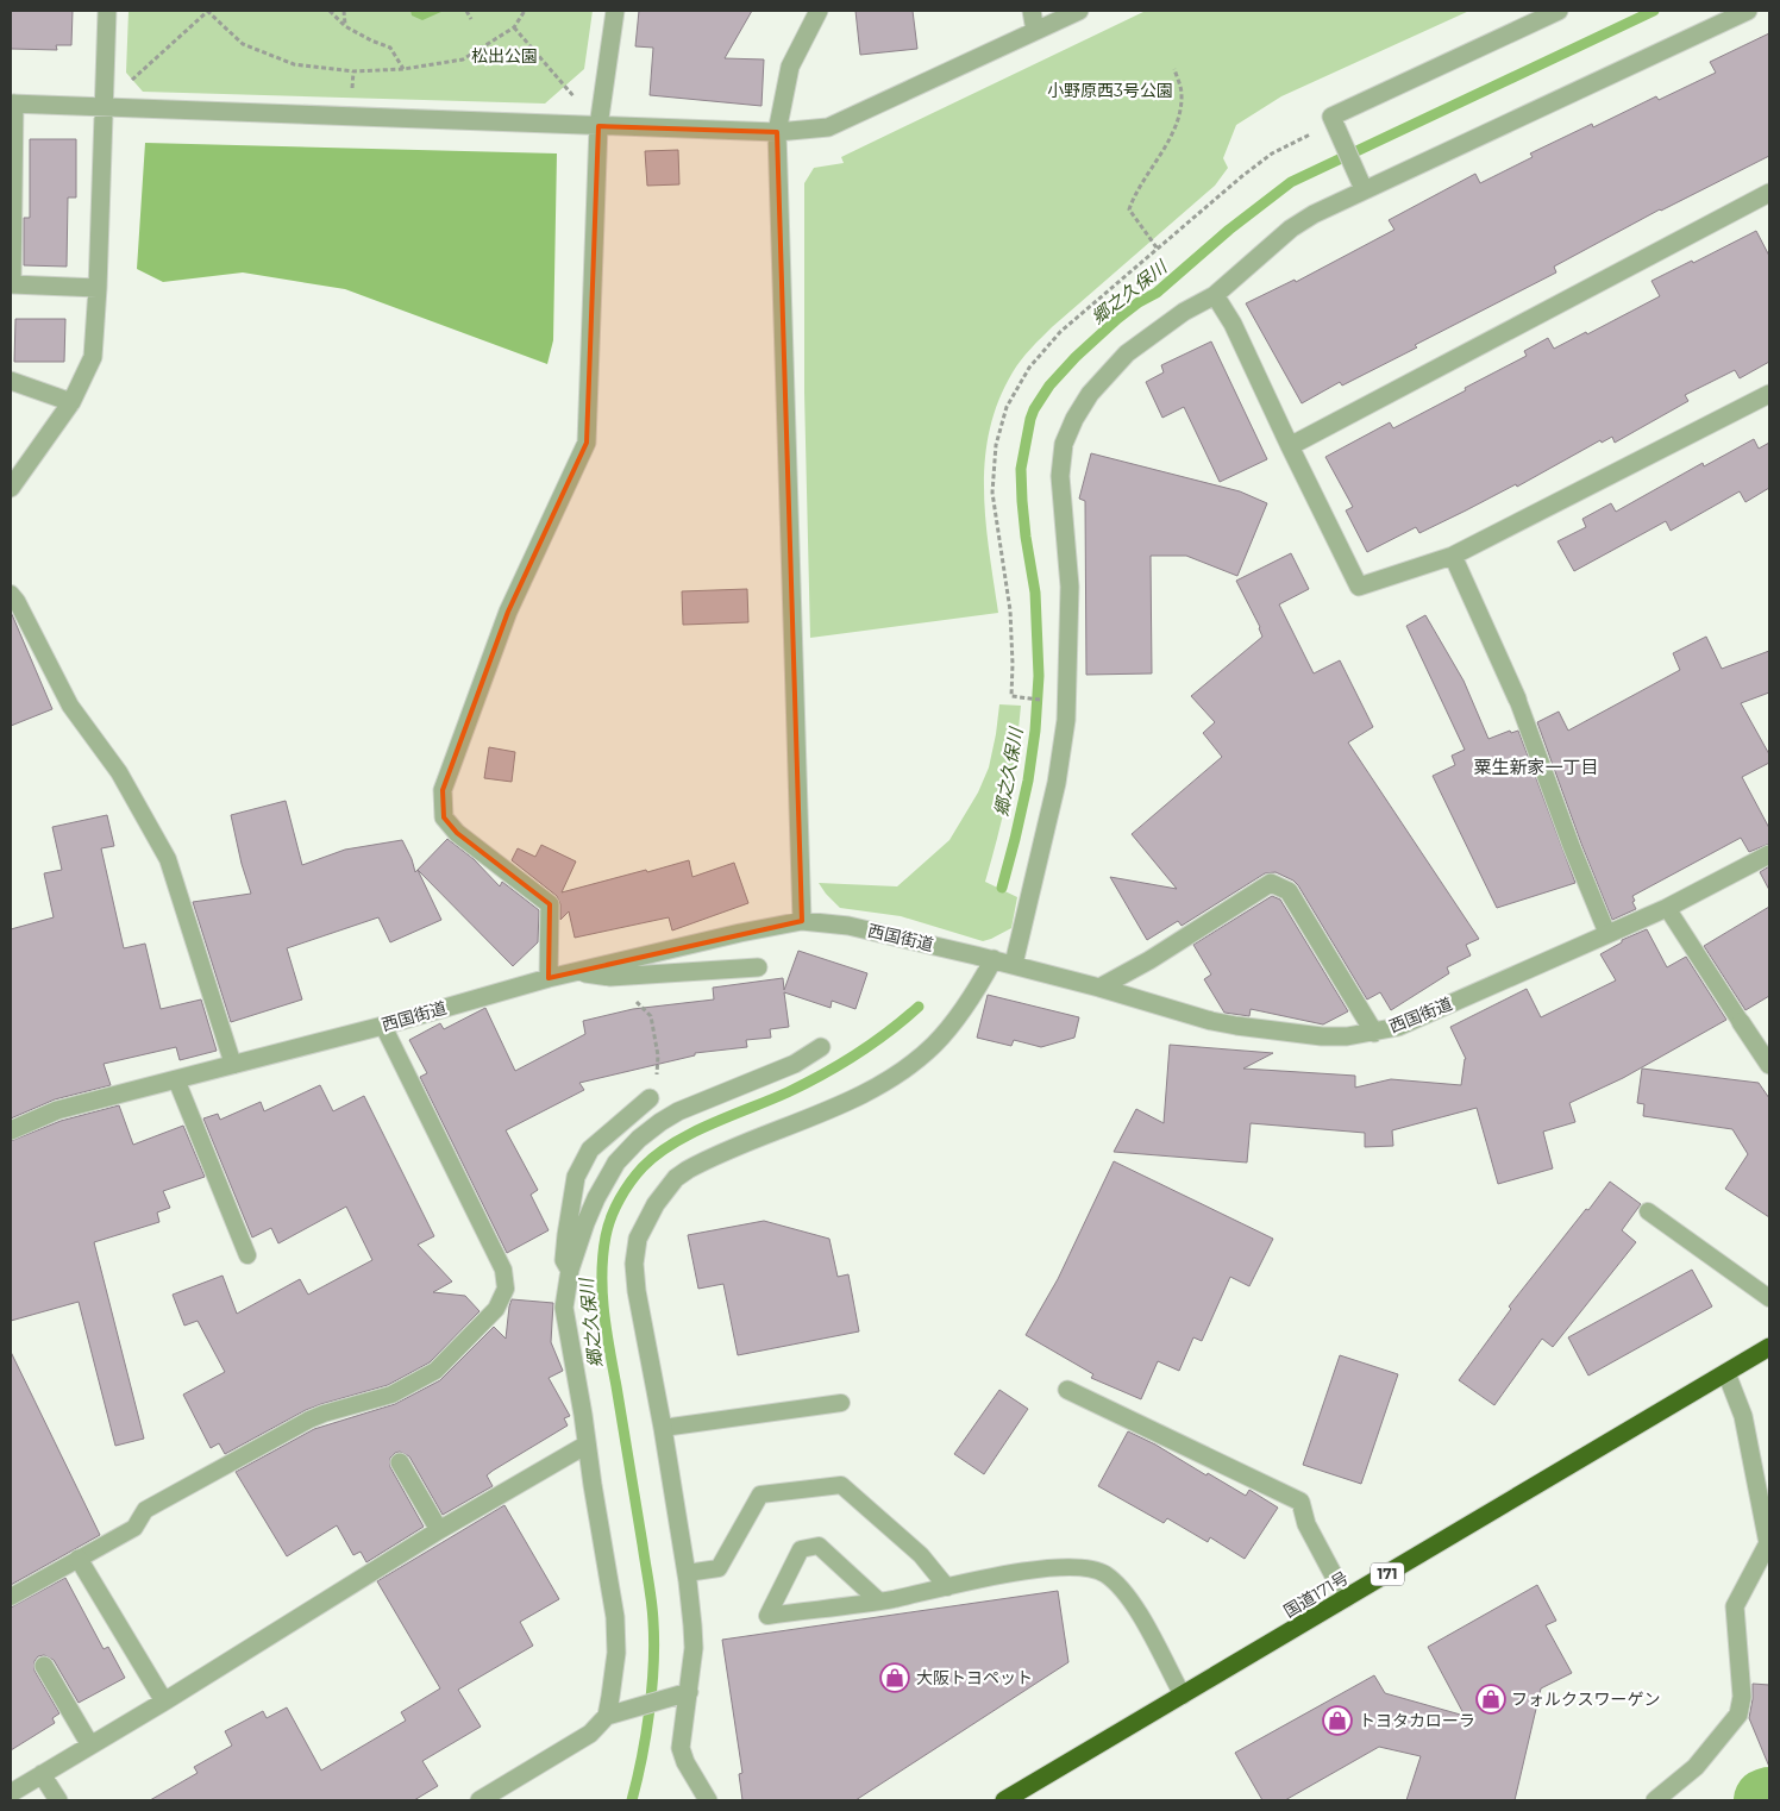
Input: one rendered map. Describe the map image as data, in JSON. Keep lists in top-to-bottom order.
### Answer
{
  "streets": {
    "highway": ["171", "国道171号"],
    "street": ["西国街道"]
  },
  "districts": ["粟生新家一丁目"],
  "water": ["郷之久保川"],
  "parks": ["松出公園", "小野原西3号公園"],
  "places": {
    "shop": ["大阪トヨペット", "フォルクスワーゲン", "トヨタカローラ"]
  }
}
